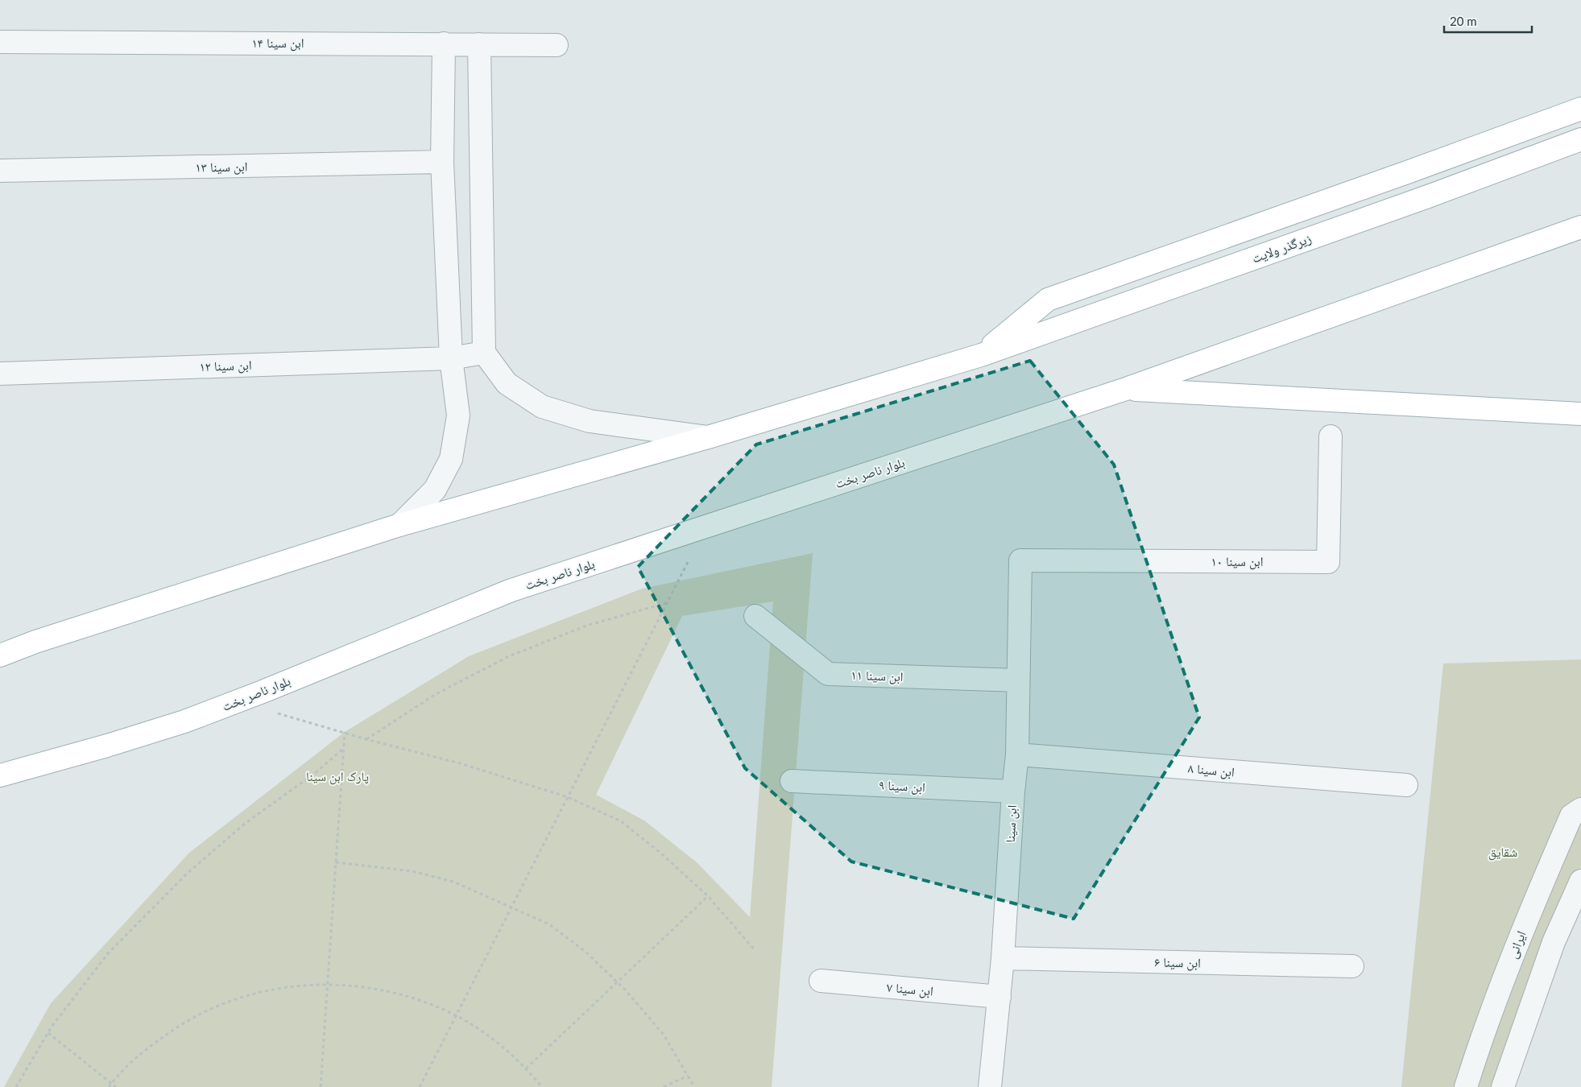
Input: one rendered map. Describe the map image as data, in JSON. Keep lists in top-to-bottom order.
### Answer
{
  "streets": {
    "main road": ["زیرگذر ولایت", "بلوار ناصر بخت"],
    "street": [
      "ابن سینا ۱۴",
      "ابن سینا ۱۳",
      "ابن سینا ۱۲",
      "ابن سینا ۱۰",
      "ابن سینا ۱۱",
      "ابن سینا ۸",
      "ابن سینا ۹",
      "ابن سینا",
      "ایرانی",
      "ابن سینا ۶",
      "ابن سینا ۷"
    ]
  },
  "crossings": [
    ["ابن سینا ۱۰", "ابن سینا"],
    ["ابن سینا ۱۱", "ابن سینا"],
    ["ابن سینا ۸", "ابن سینا"],
    ["ابن سینا ۹", "ابن سینا"],
    ["ابن سینا", "ابن سینا ۶"],
    ["ابن سینا", "ابن سینا ۷"]
  ],
  "parks": ["پارک ابن سینا", "شقایق"],
  "scale_bar": "20 m"
}
